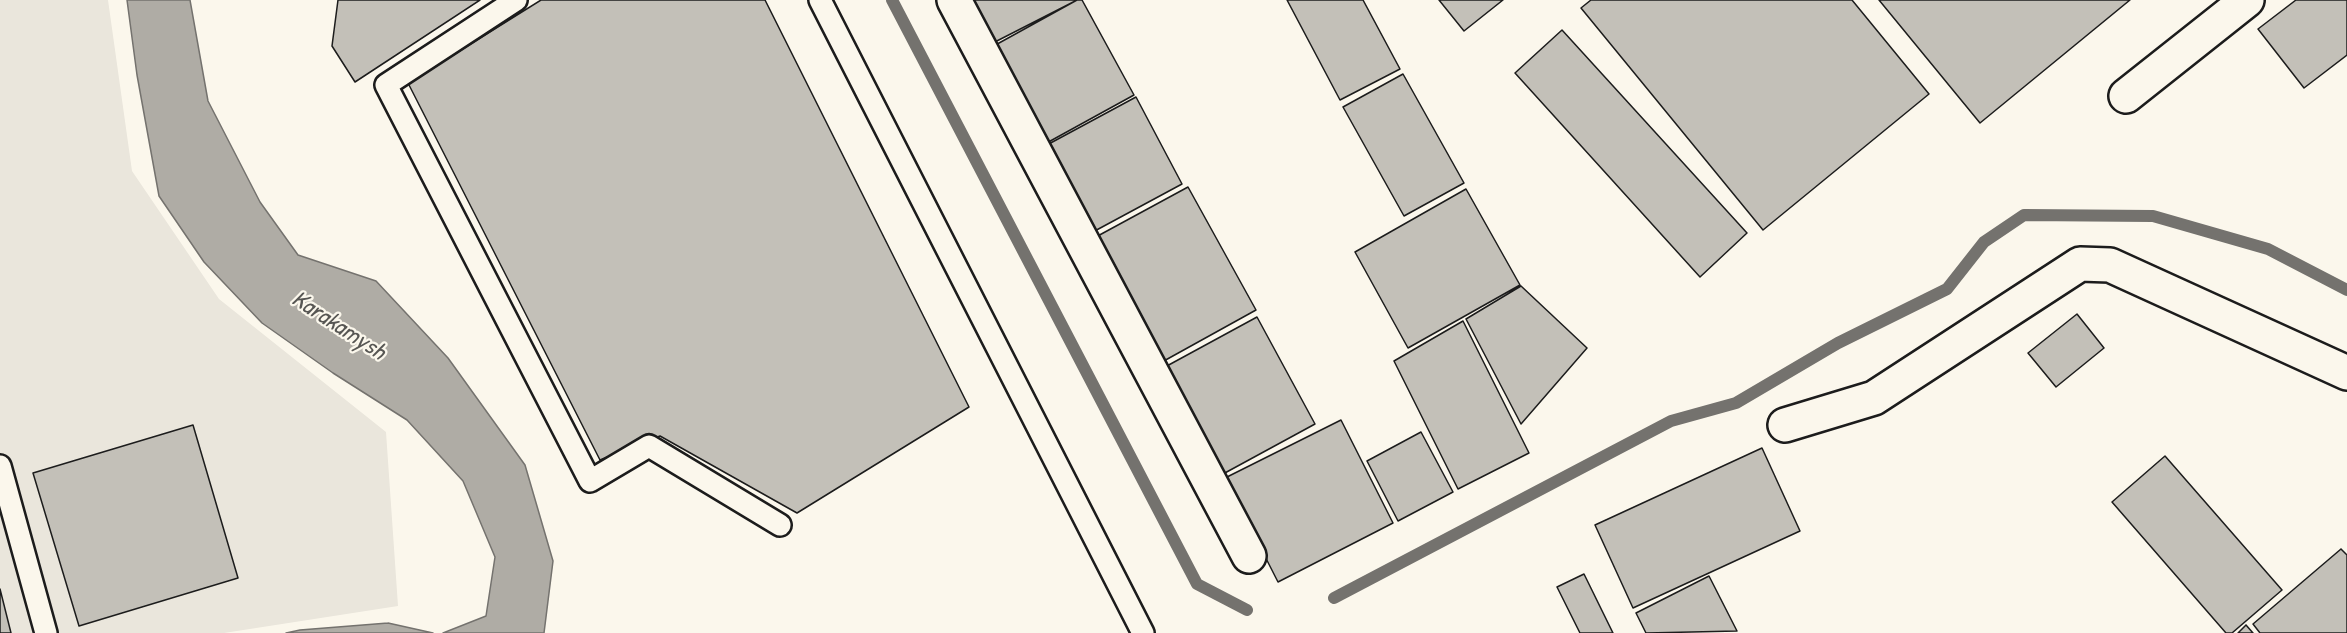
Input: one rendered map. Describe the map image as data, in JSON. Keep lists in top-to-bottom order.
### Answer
{
  "water": ["Karakamysh"]
}
